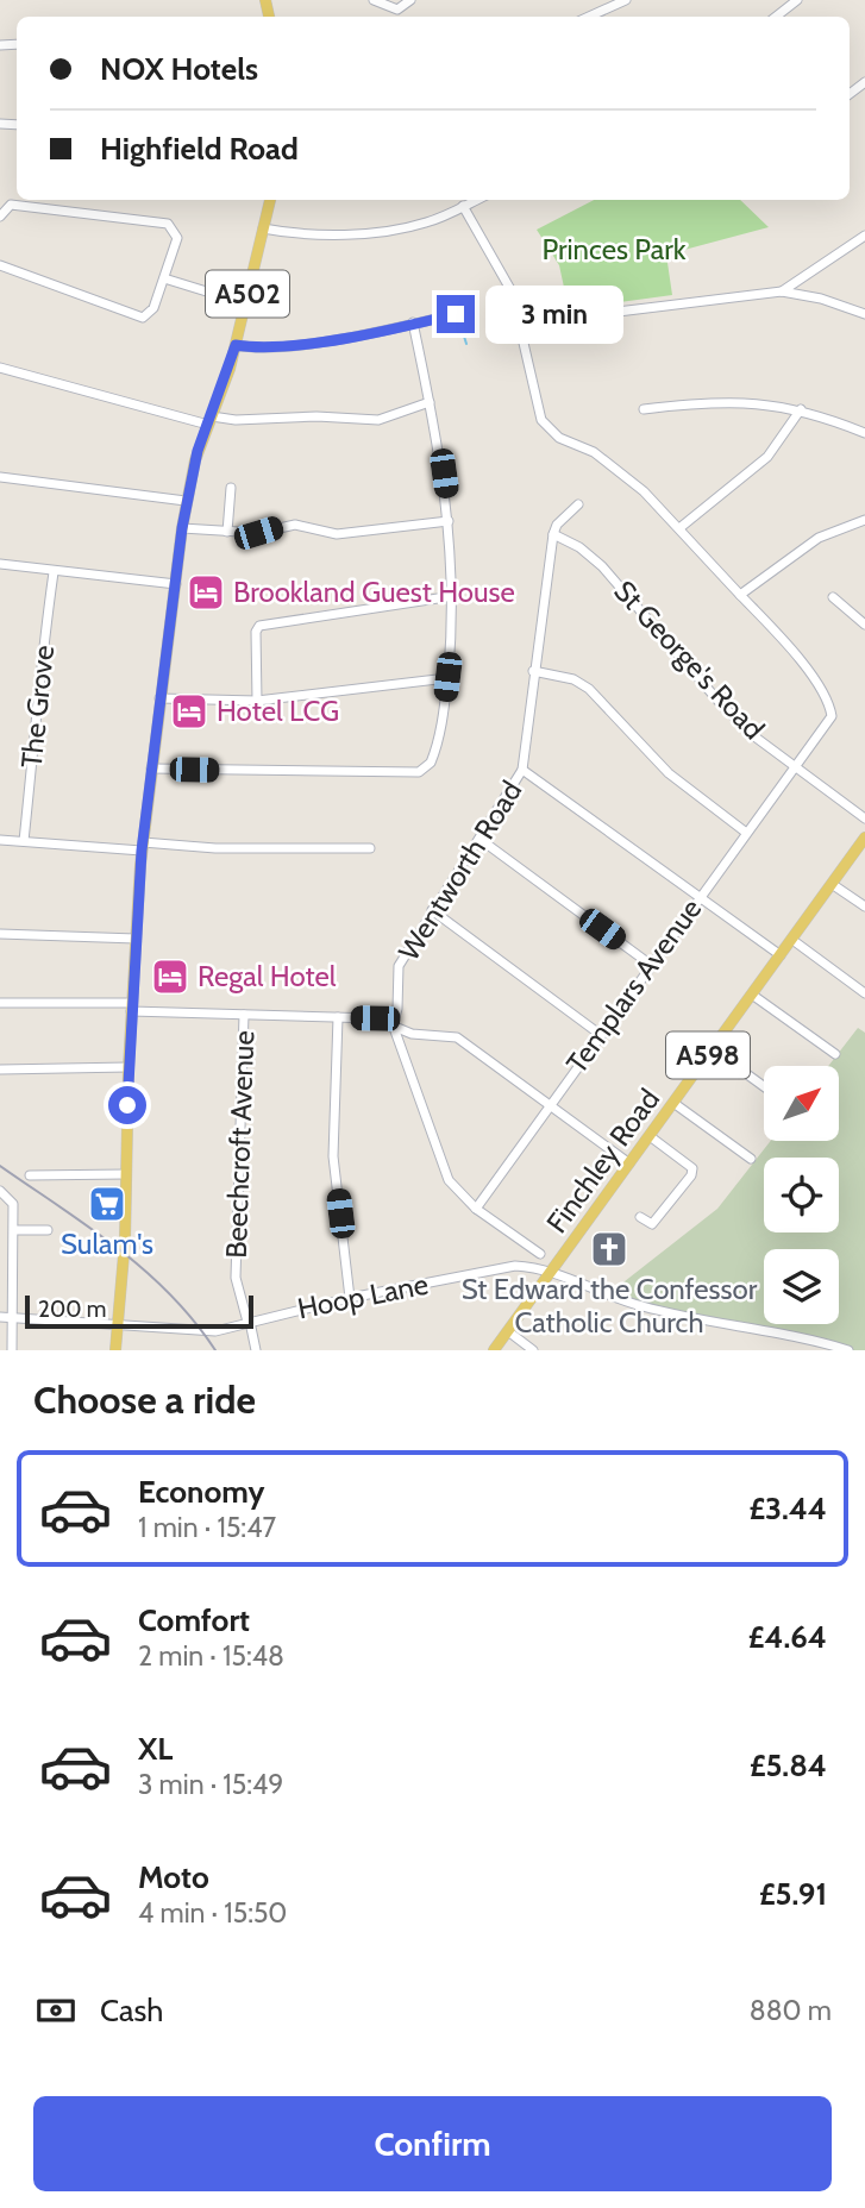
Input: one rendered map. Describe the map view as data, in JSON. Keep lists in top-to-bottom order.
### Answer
{
  "streets": {
    "main road": ["A502", "A598", "Finchley Road"],
    "street": [
      "St George's Road",
      "The Grove",
      "Wentworth Road",
      "Templars Avenue",
      "Beechcroft Avenue",
      "Hoop Lane"
    ]
  },
  "crossings": [
    ["A502", "Hoop Lane"],
    ["St George's Road", "Wentworth Road"],
    ["St George's Road", "Templars Avenue"],
    ["Wentworth Road", "Templars Avenue"],
    ["Beechcroft Avenue", "Hoop Lane"],
    ["Finchley Road", "Hoop Lane"]
  ],
  "parks": ["Princes Park"],
  "places": {
    "hotel": ["Brookland Guest House", "Hotel LCG", "Regal Hotel"],
    "supermarket": ["Sulam's"],
    "church": ["St Edward the Confessor Catholic Church"]
  },
  "scale_bar": "200 m",
  "north": "top right",
  "page": {
    "banner": ["NOX Hotels", "Highfield Road"],
    "bubble": "3 min",
    "scale": "200 m",
    "heading": "Choose a ride",
    "list": [
      {
        "name": "Economy",
        "note": "1 min · 15:47",
        "value": "£3.44"
      },
      {
        "name": "Comfort",
        "note": "2 min · 15:48",
        "value": "£4.64"
      },
      {
        "name": "XL",
        "note": "3 min · 15:49",
        "value": "£5.84"
      },
      {
        "name": "Moto",
        "note": "4 min · 15:50",
        "value": "£5.91"
      }
    ],
    "pay": ["Cash", "880 m"],
    "buttons": "Confirm"
  }
}
